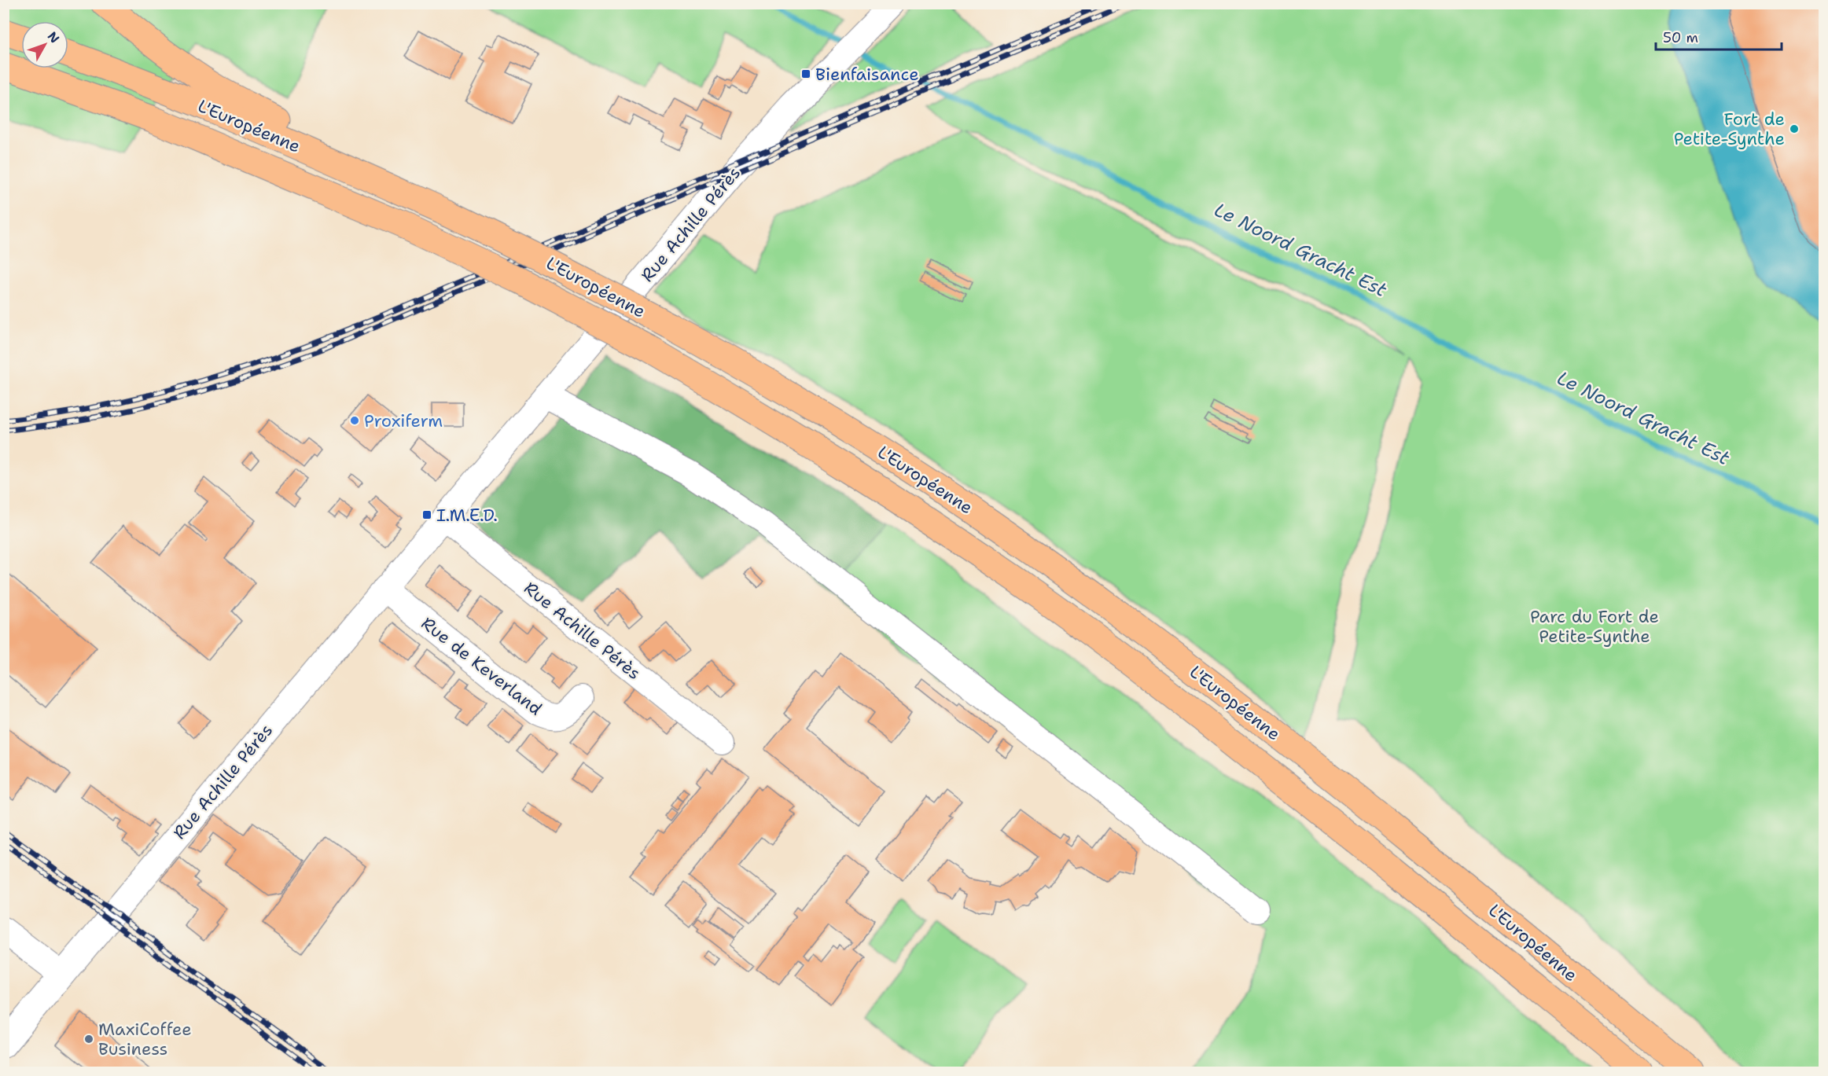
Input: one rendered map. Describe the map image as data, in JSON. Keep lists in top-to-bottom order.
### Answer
{
  "streets": {
    "highway": ["L'Européenne"],
    "street": ["Rue Achille Pérès", "Rue de Keverland"]
  },
  "crossings": [
    ["Rue Achille Pérès", "Rue de Keverland"]
  ],
  "water": ["Le Noord Gracht Est"],
  "parks": ["Parc du Fort de Petite-Synthe"],
  "places": {
    "transit": ["Bienfaisance", "I.M.E.D."],
    "other": ["Fort de Petite-Synthe", "Proxiferm", "MaxiCoffee Business"]
  },
  "scale_bar": "50 m",
  "north": "top right"
}
